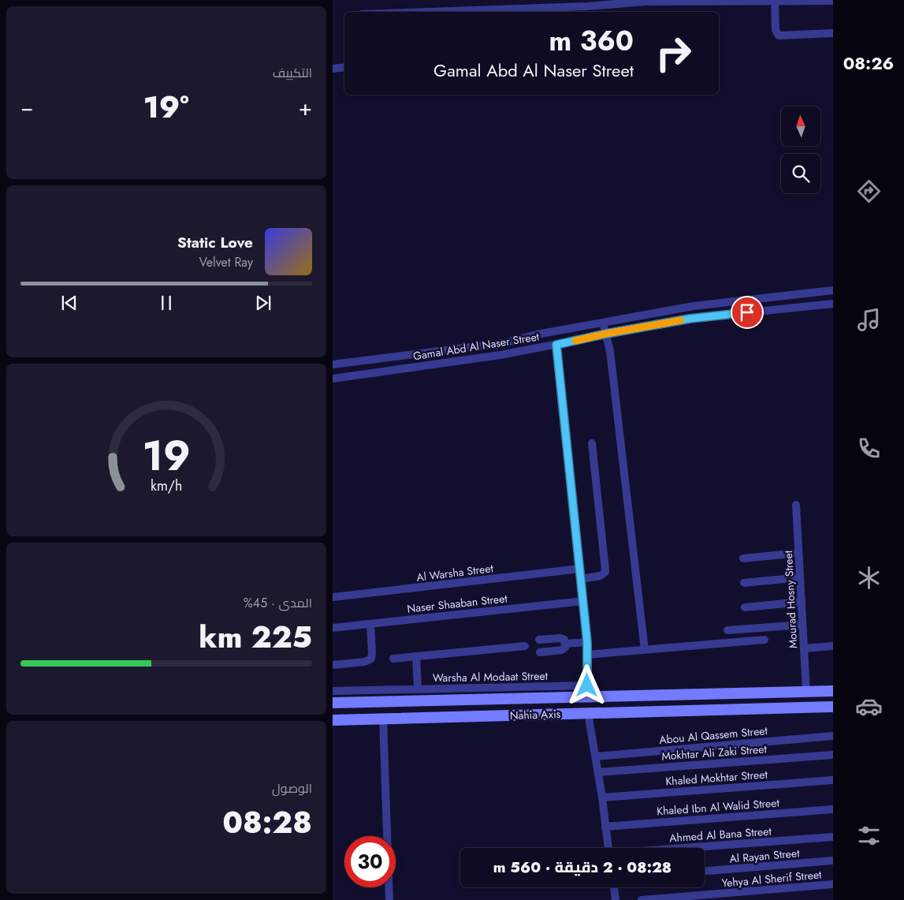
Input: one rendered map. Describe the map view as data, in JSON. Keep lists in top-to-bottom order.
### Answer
{
  "streets": {
    "main road": ["Nahia Axis"],
    "street": [
      "Gamal Abd Al Naser Street",
      "Al Warsha Street",
      "Mourad Hosny Street",
      "Naser Shaaban Street",
      "Warsha Al Modaat Street",
      "Abou Al Qassem Street",
      "Mokhtar Ali Zaki Street",
      "Khaled Mokhtar Street",
      "Khaled Ibn Al Walid Street",
      "Ahmed Al Bana Street",
      "Al Rayan Street",
      "Yehya Al Sherif Street"
    ]
  },
  "crossings": [
    ["Mourad Hosny Street", "Nahia Axis"]
  ],
  "north": "top",
  "page": {
    "tabs": "08:26",
    "tile": [
      "التكييف",
      ["المدى · 45%", "225 km"],
      ["الوصول", "08:28"]
    ],
    "turn": ["360 m", "Gamal Abd Al Naser Street"],
    "heat": ["−", "19°", "+"],
    "song": ["Static Love", "Velvet Ray"],
    "limit": "30",
    "trip": "08:28 · 2 دقيقة · 560 m",
    "gauge": ["19", "km/h"]
  }
}
